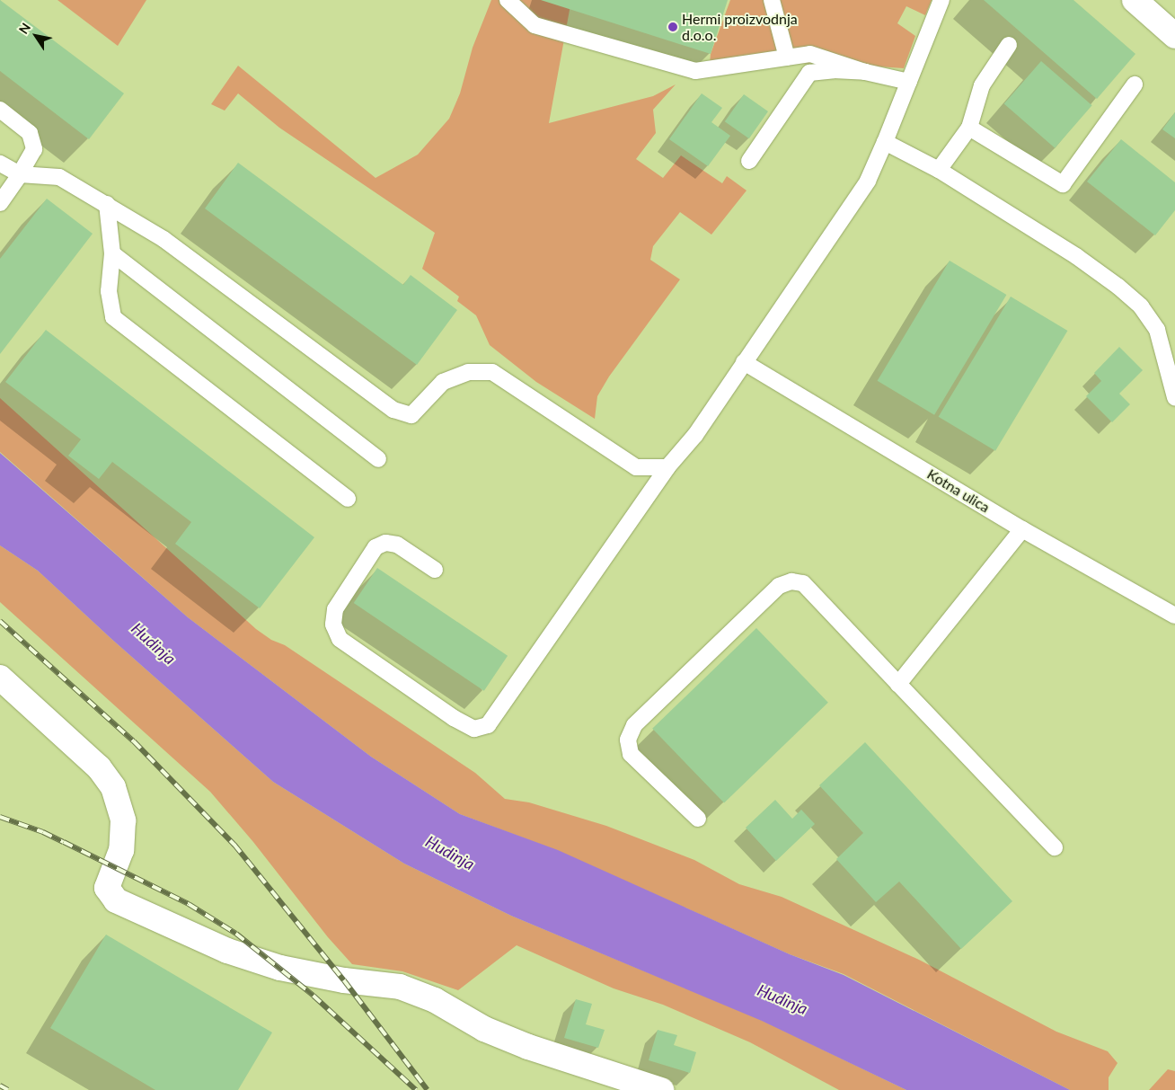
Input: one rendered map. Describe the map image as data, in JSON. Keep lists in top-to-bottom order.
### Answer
{
  "streets": {
    "lane": ["Kotna ulica"]
  },
  "water": ["Hudinja"],
  "places": ["Hermi proizvodnja d.o.o."],
  "north": "top left"
}
